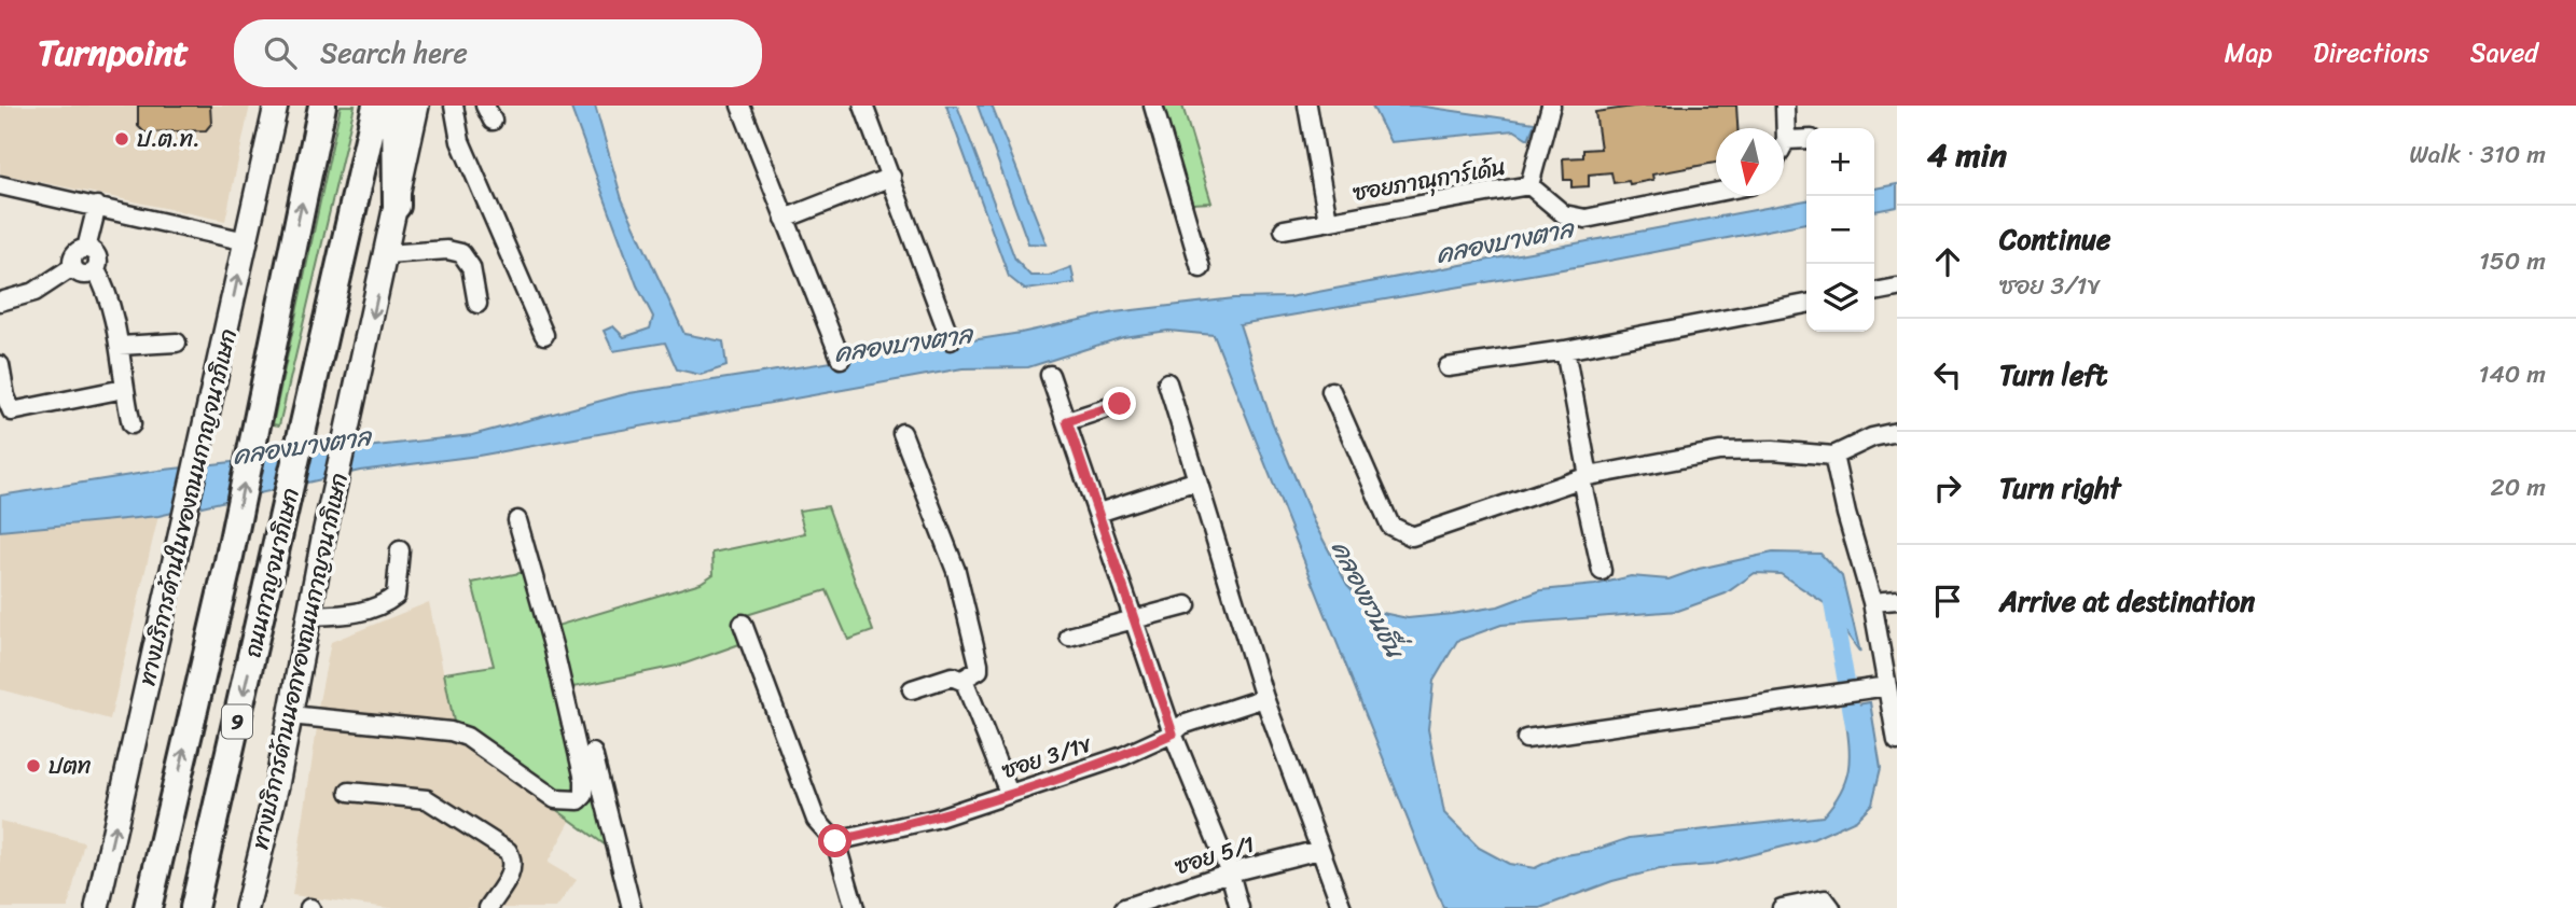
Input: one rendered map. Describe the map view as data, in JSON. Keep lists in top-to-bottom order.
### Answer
{
  "streets": {
    "highway": ["ถนนกาญจนาภิเษก", "9"],
    "main road": ["ทางบริการด้านในของถนนกาญจนาภิเษก", "ทางบริการด้านนอกของถนนกาญจนาภิเษก"],
    "street": ["ซอยภาณุการ์เด้น", "ซอย 3/1ข", "ซอย 5/1"]
  },
  "one_way": ["ทางบริการด้านในของถนนกาญจนาภิเษก", "ทางบริการด้านนอกของถนนกาญจนาภิเษก"],
  "water": ["คลองบางตาล", "คลองชวนชื่น"],
  "places": ["ป.ต.ท.", "ปตท"],
  "north": "bottom",
  "page": {
    "header": "Turnpoint",
    "search": "Search here",
    "nav": ["Map", "Directions", "Saved"],
    "heading": ["4 min", "Walk · 310 m"],
    "map_buttons": ["+", "−"],
    "list": [
      ["Continue", "ซอย 3/1ข", "150 m"],
      ["Turn left", "140 m"],
      ["Turn right", "20 m"],
      "Arrive at destination"
    ]
  }
}
